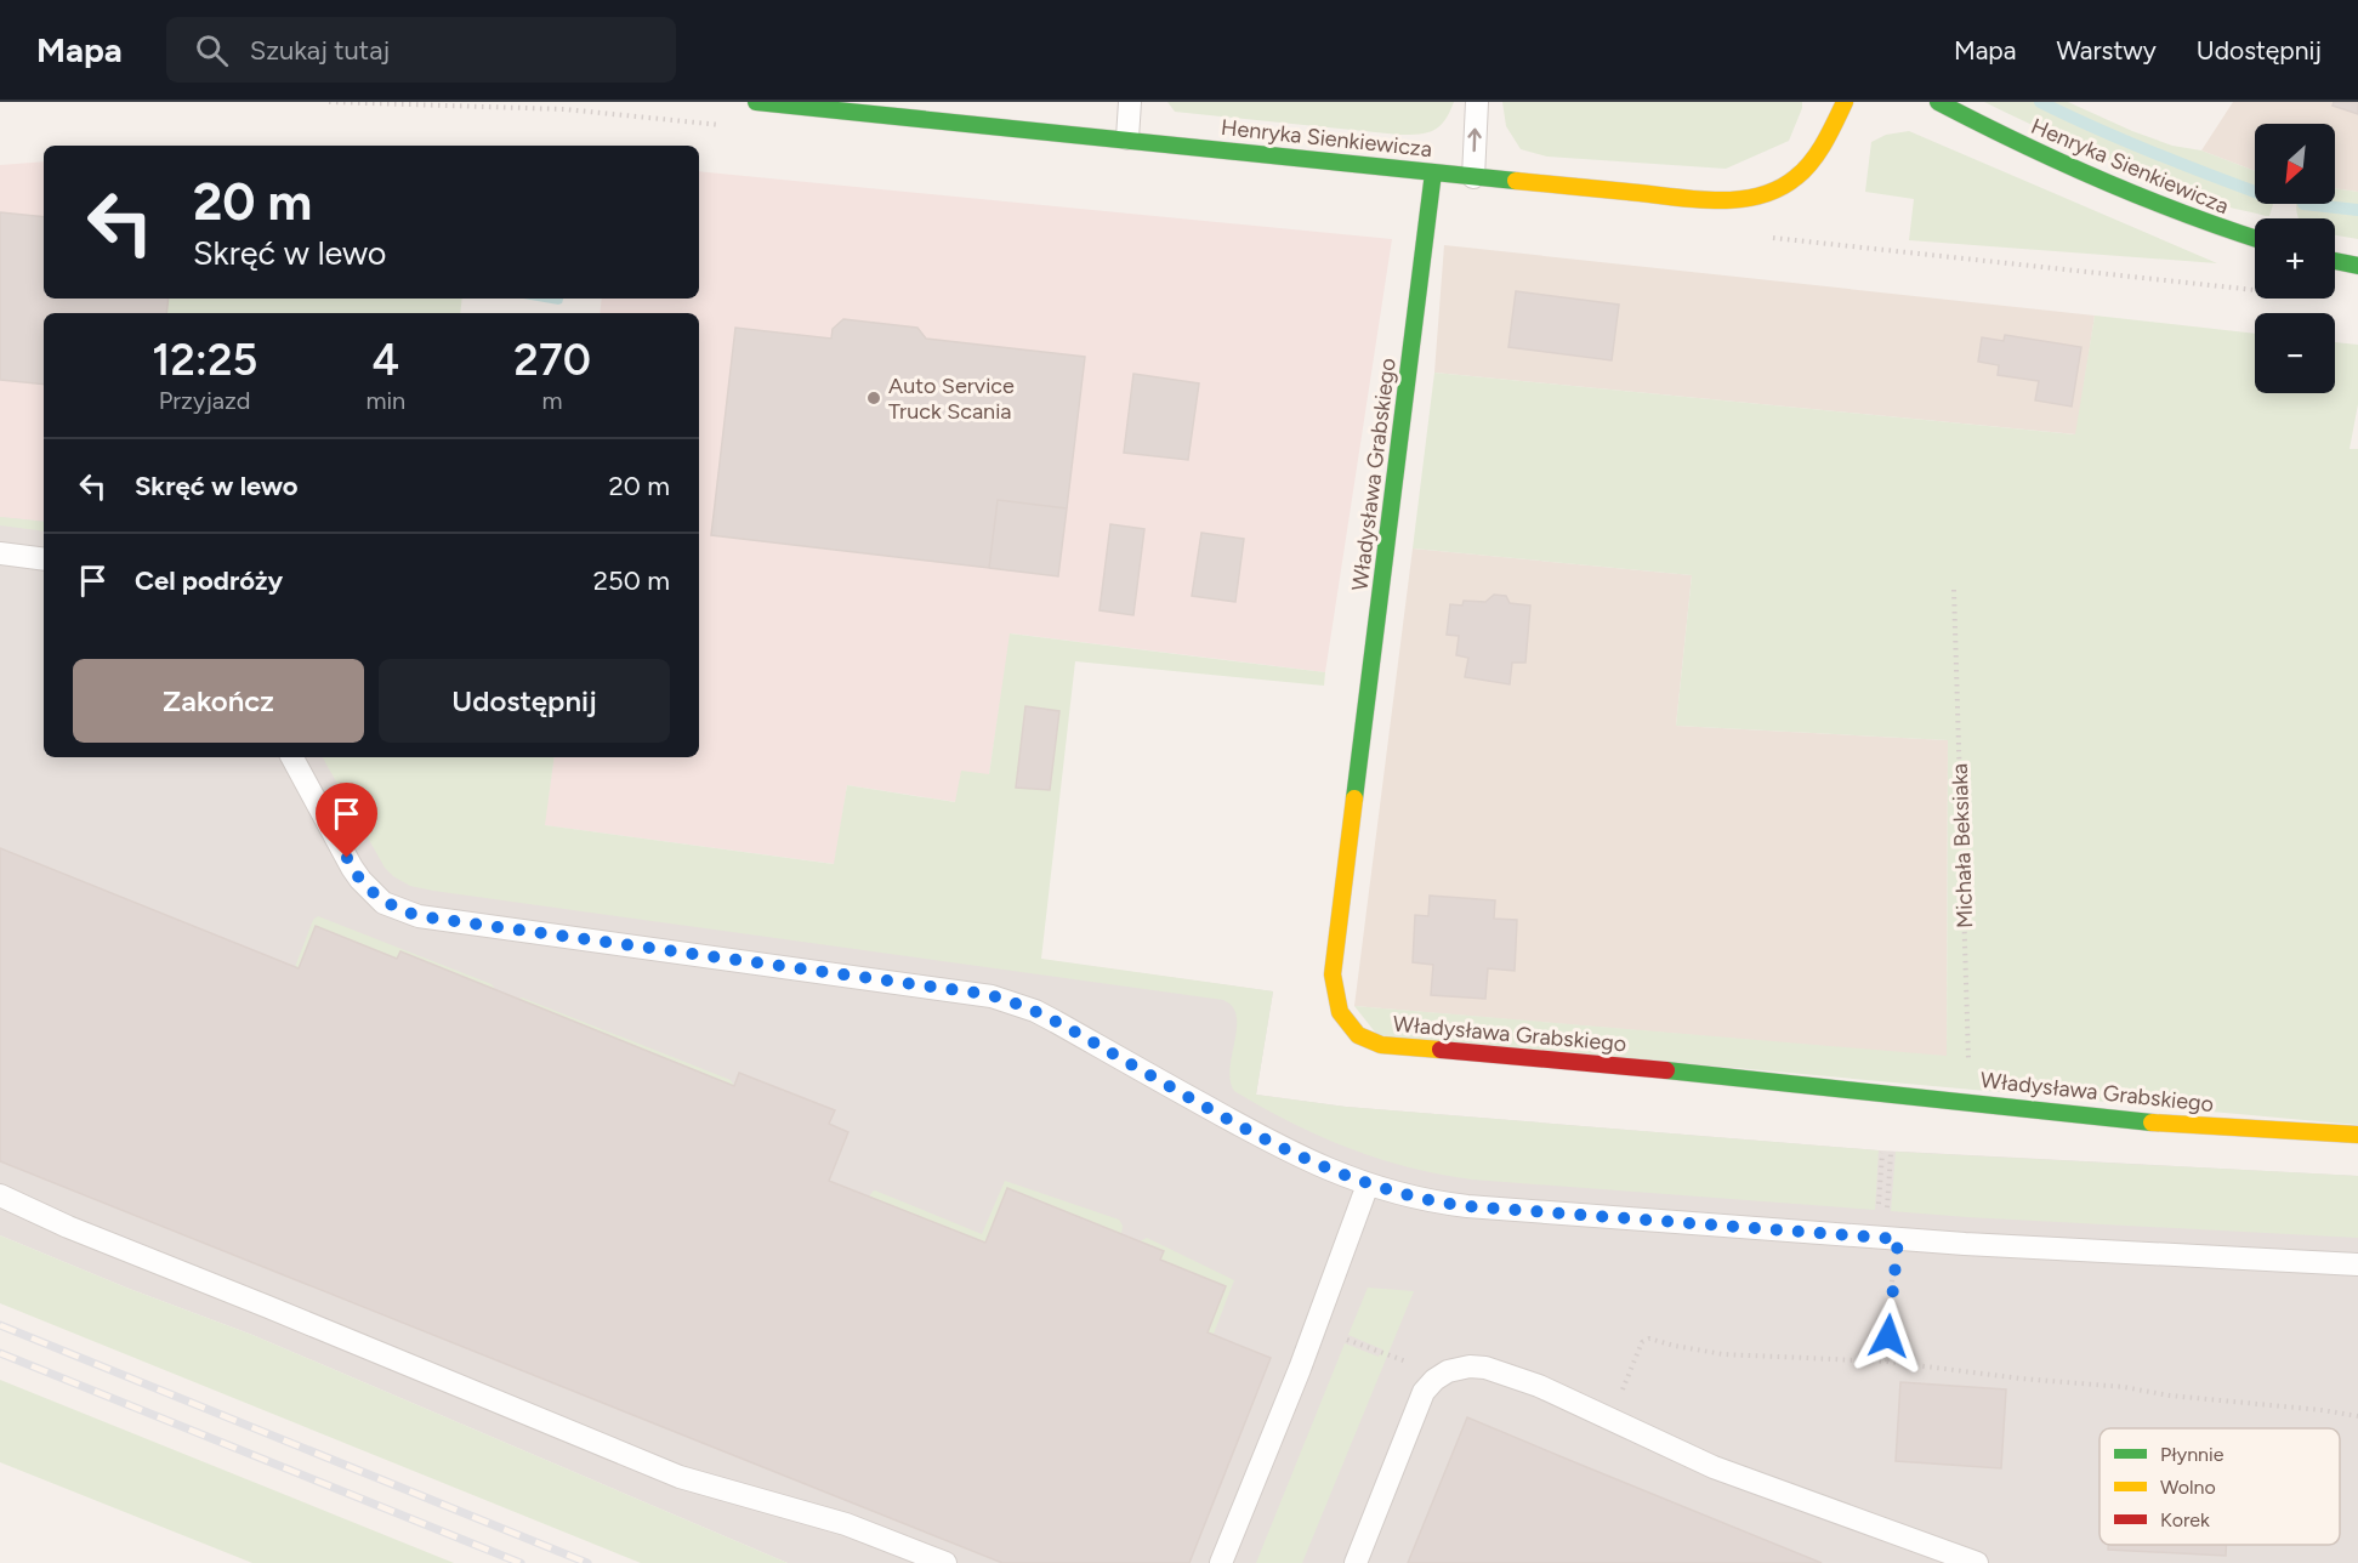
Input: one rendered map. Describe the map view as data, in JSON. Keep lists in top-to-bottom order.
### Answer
{
  "streets": {
    "street": ["Henryka Sienkiewicza", "Władysława Grabskiego"],
    "path": ["Michała Beksiaka"]
  },
  "crossings": [
    ["Henryka Sienkiewicza", "Władysława Grabskiego"],
    ["Władysława Grabskiego", "Michała Beksiaka"]
  ],
  "places": ["Auto Service Truck Scania"],
  "legend": ["Płynnie", "Wolno", "Korek"],
  "north": "bottom left",
  "page": {
    "header": "Mapa",
    "search": "Szukaj tutaj",
    "nav": ["Mapa", "Warstwy", "Udostępnij"],
    "map_buttons": ["+", "−"],
    "turn": ["20 m", "Skręć w lewo"],
    "eta": [
      "12:25",
      "Przyjazd",
      "4",
      "min",
      "270",
      "m"
    ],
    "list": [
      {
        "name": "Skręć w lewo",
        "value": "20 m"
      },
      {
        "name": "Cel podróży",
        "value": "250 m"
      }
    ],
    "buttons": ["Zakończ", "Udostępnij"]
  }
}
